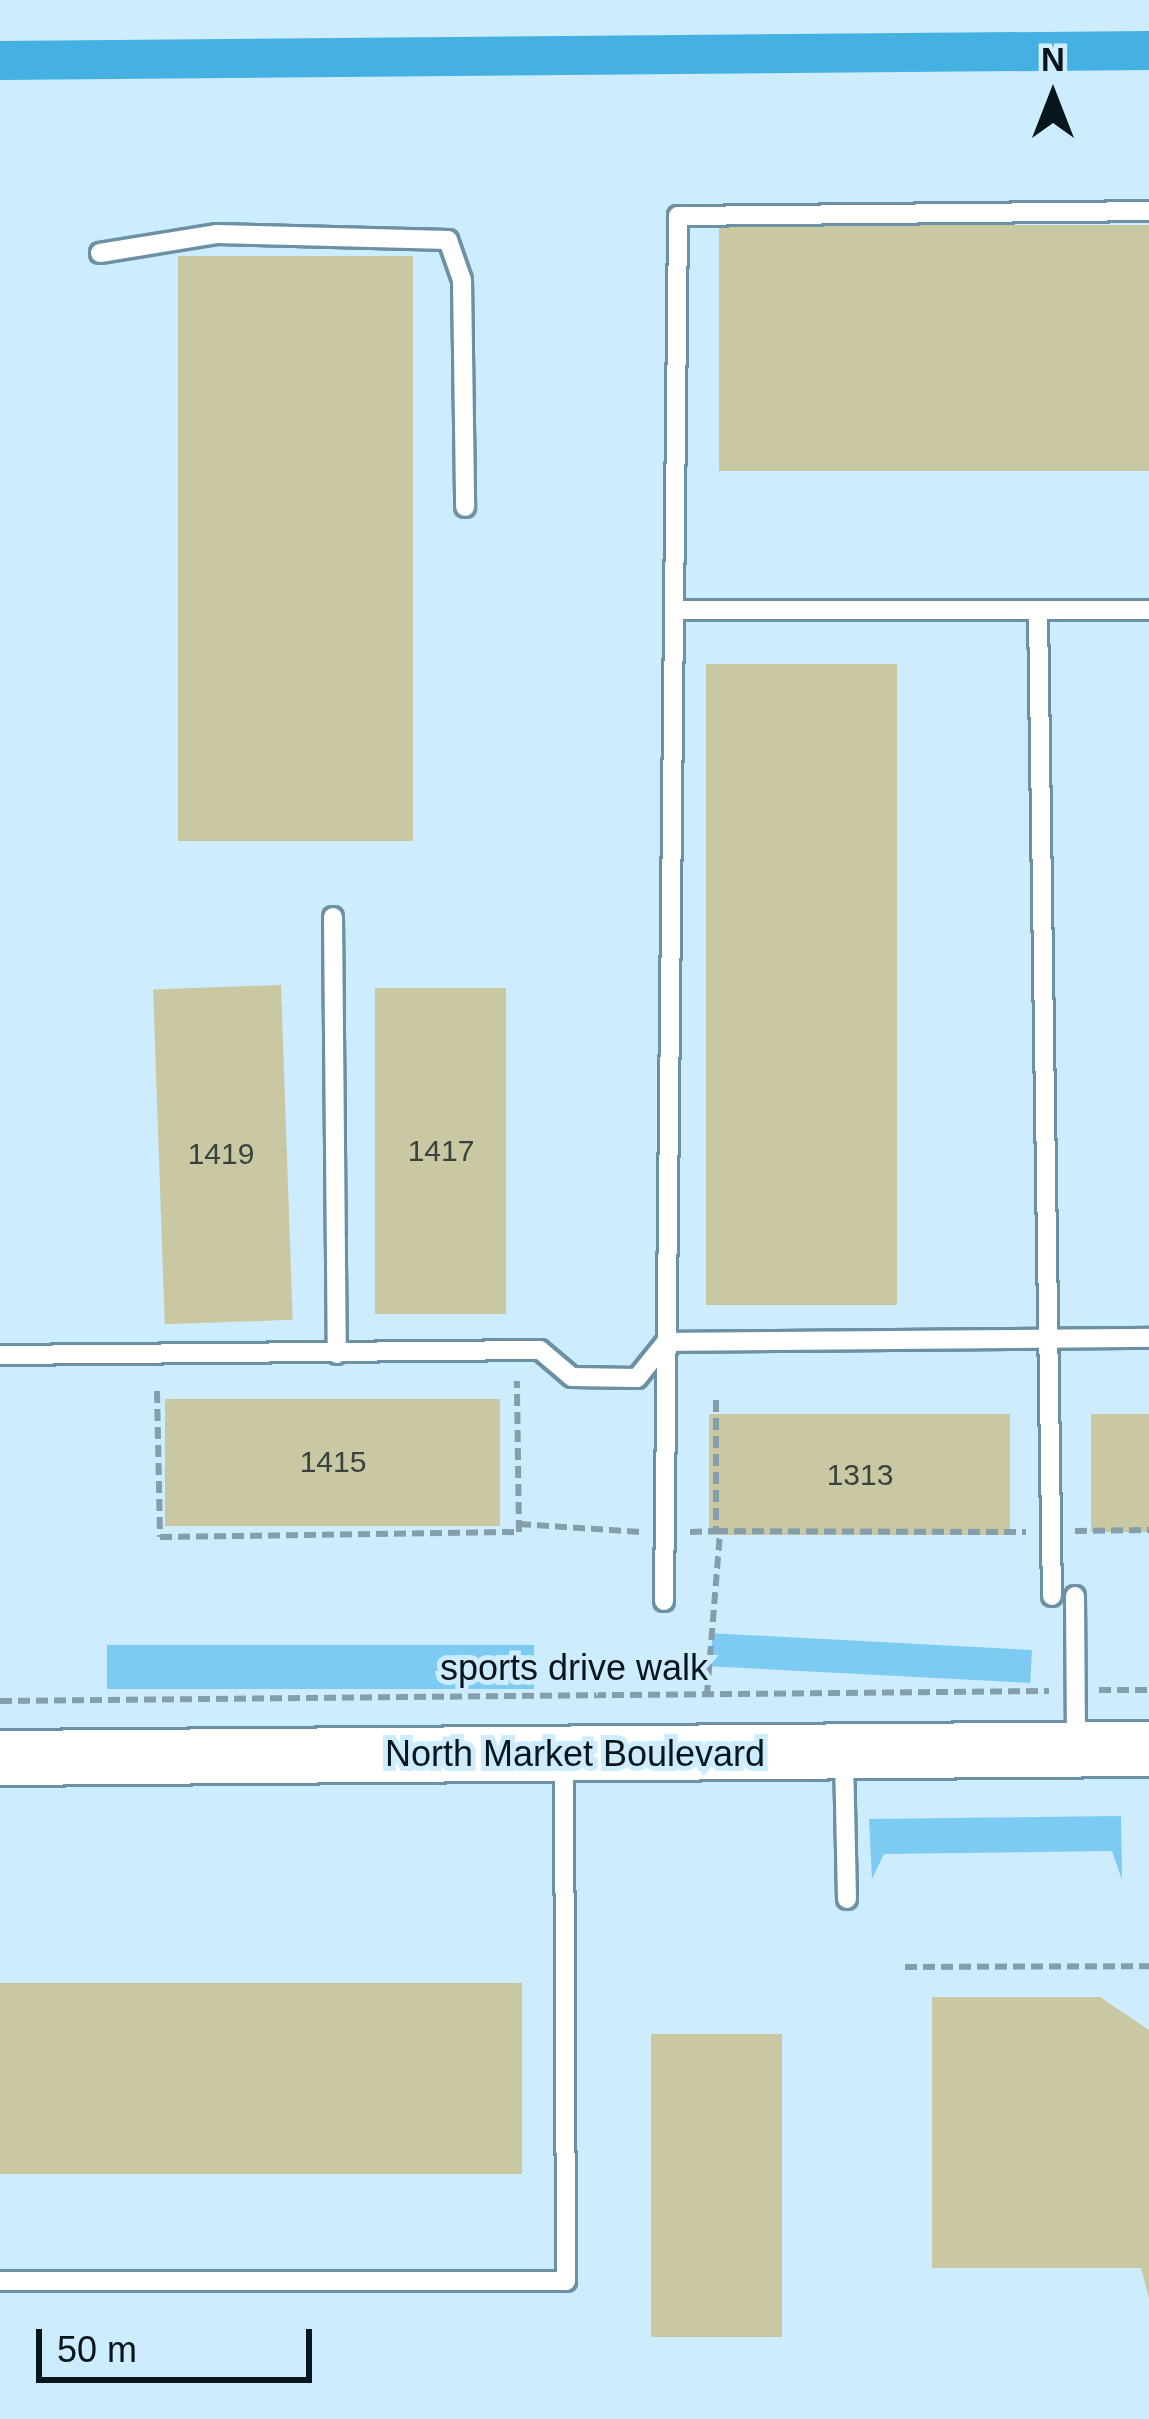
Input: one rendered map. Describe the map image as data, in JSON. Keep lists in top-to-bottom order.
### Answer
{
  "streets": {
    "main road": ["North Market Boulevard"],
    "path": ["sports drive walk"]
  },
  "house_numbers": [
    "1417",
    "1419",
    "1415",
    "1313"
  ],
  "scale_bar": "50 m",
  "north": "top"
}
